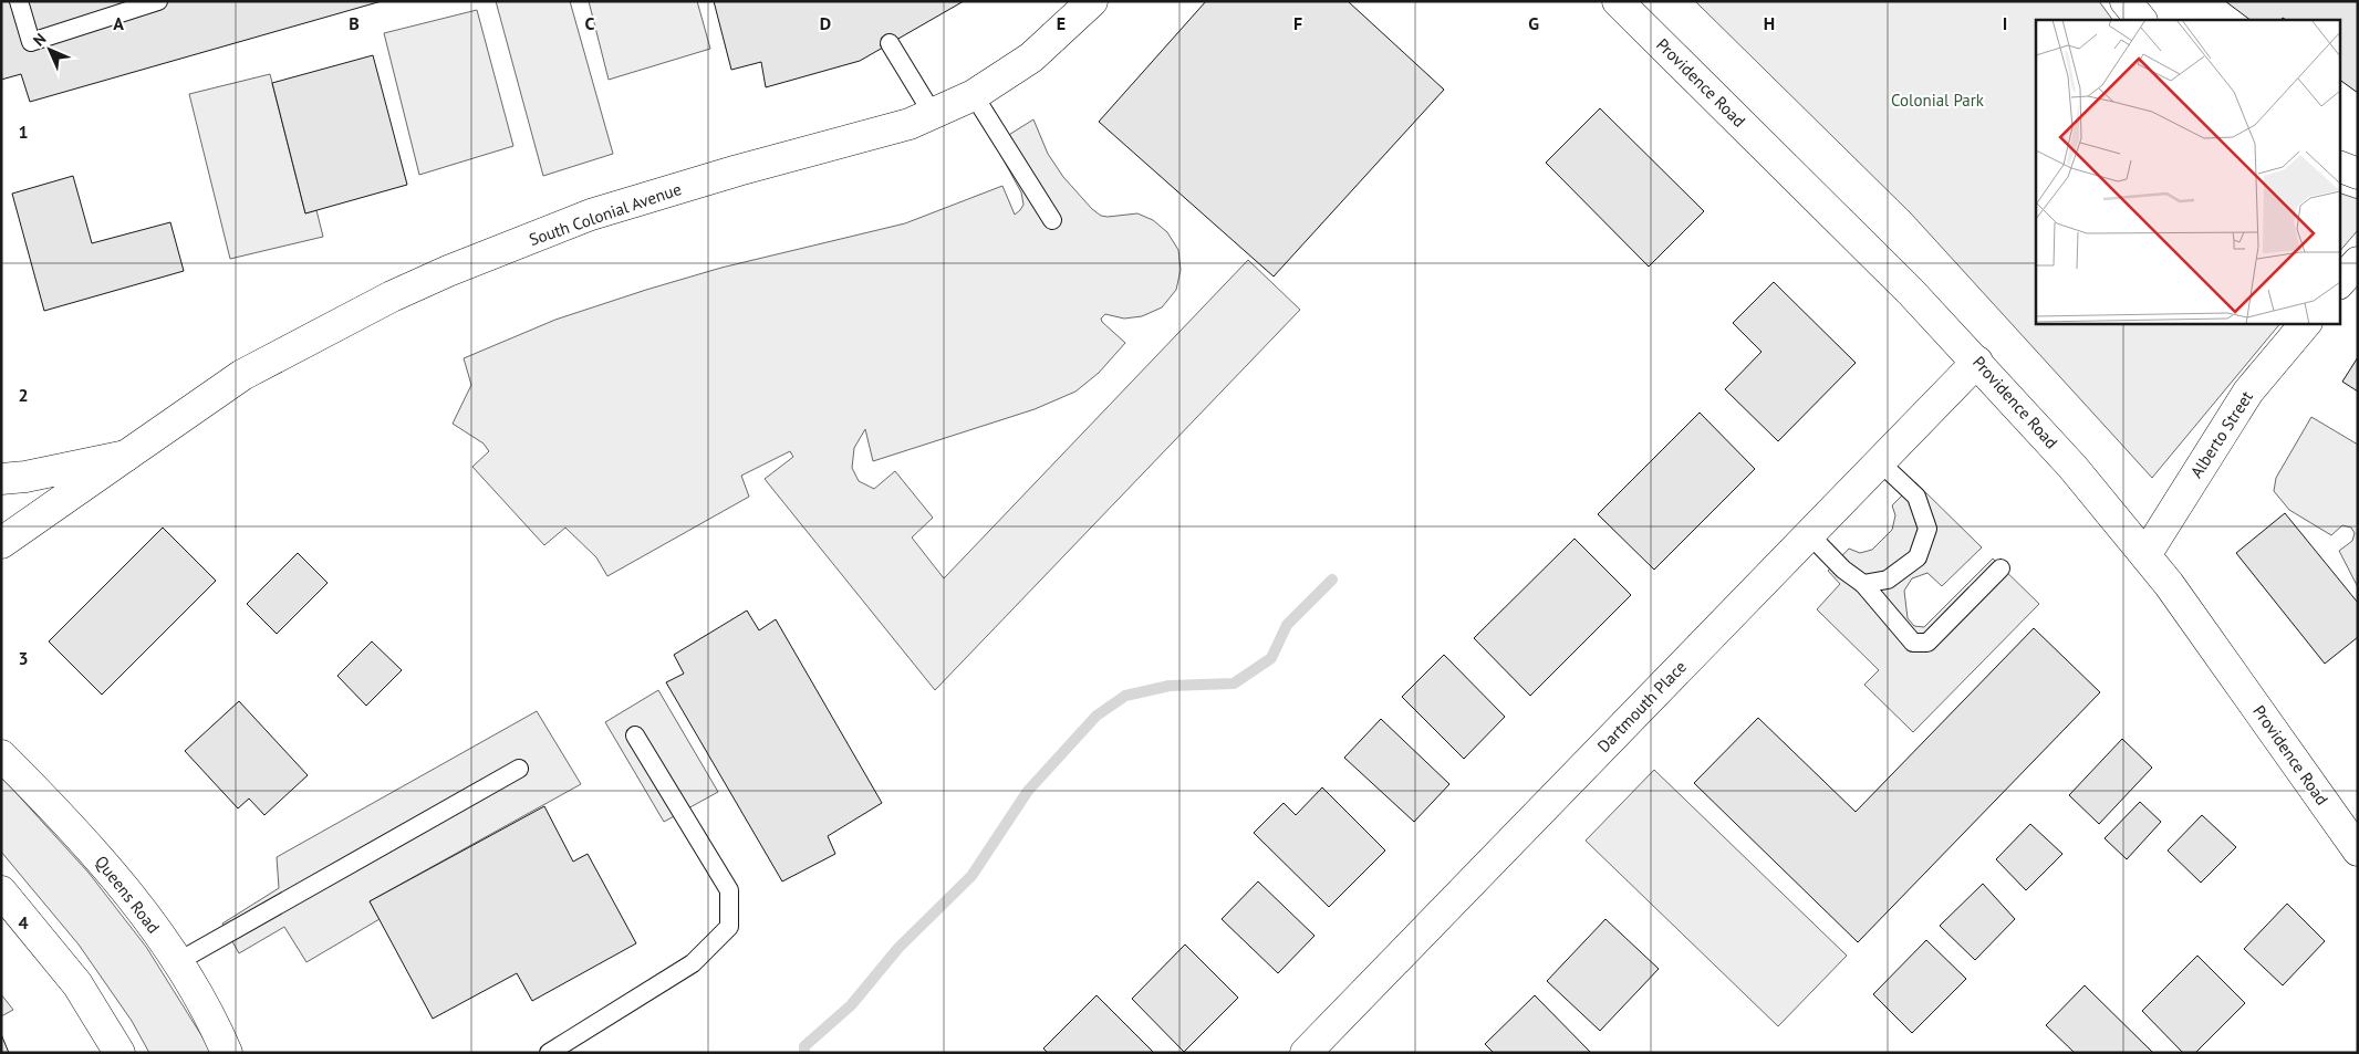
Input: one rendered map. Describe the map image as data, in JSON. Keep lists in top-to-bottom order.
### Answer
{
  "streets": {
    "street": [
      "Providence Road",
      "South Colonial Avenue",
      "Alberto Street",
      "Dartmouth Place",
      "Queens Road"
    ]
  },
  "crossings": [
    ["Providence Road", "Alberto Street"],
    ["Providence Road", "Dartmouth Place"]
  ],
  "parks": ["Colonial Park"],
  "north": "top left",
  "grid": {
    "columns": [
      "A",
      "B",
      "C",
      "D",
      "E",
      "F",
      "G",
      "H",
      "I"
    ],
    "rows": [
      "1",
      "2",
      "3",
      "4"
    ]
  }
}
